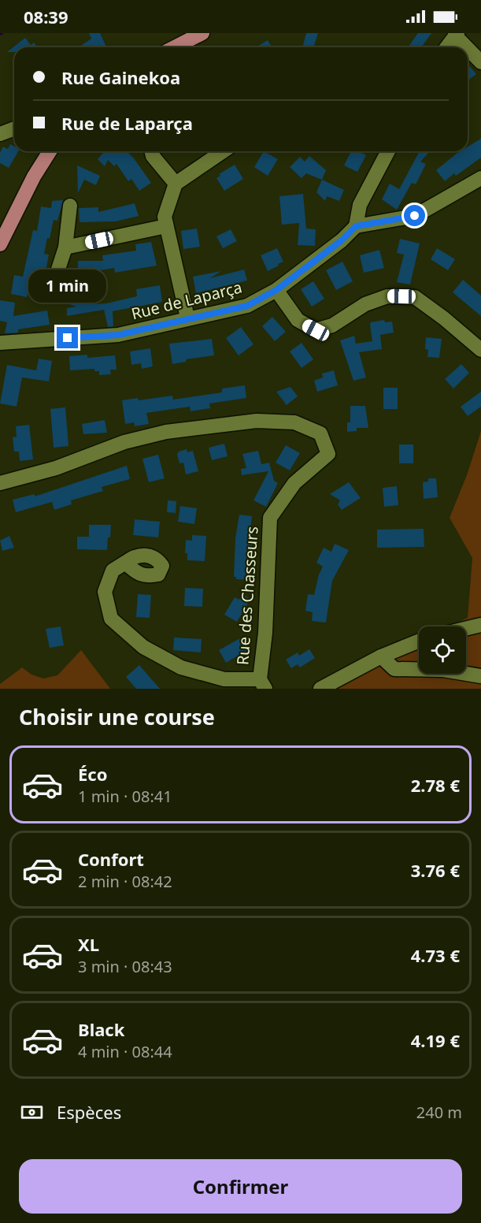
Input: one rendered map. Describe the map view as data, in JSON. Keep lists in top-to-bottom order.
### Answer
{
  "streets": {
    "street": ["Rue de Laparça", "Rue des Chasseurs"]
  },
  "page": {
    "status": "08:39",
    "banner": ["Rue Gainekoa", "Rue de Laparça"],
    "bubble": "1 min",
    "heading": "Choisir une course",
    "list": [
      {
        "name": "Éco",
        "note": "1 min · 08:41",
        "value": "2.78 €"
      },
      {
        "name": "Confort",
        "note": "2 min · 08:42",
        "value": "3.76 €"
      },
      {
        "name": "XL",
        "note": "3 min · 08:43",
        "value": "4.73 €"
      },
      {
        "name": "Black",
        "note": "4 min · 08:44",
        "value": "4.19 €"
      }
    ],
    "pay": ["Espèces", "240 m"],
    "buttons": "Confirmer"
  }
}
